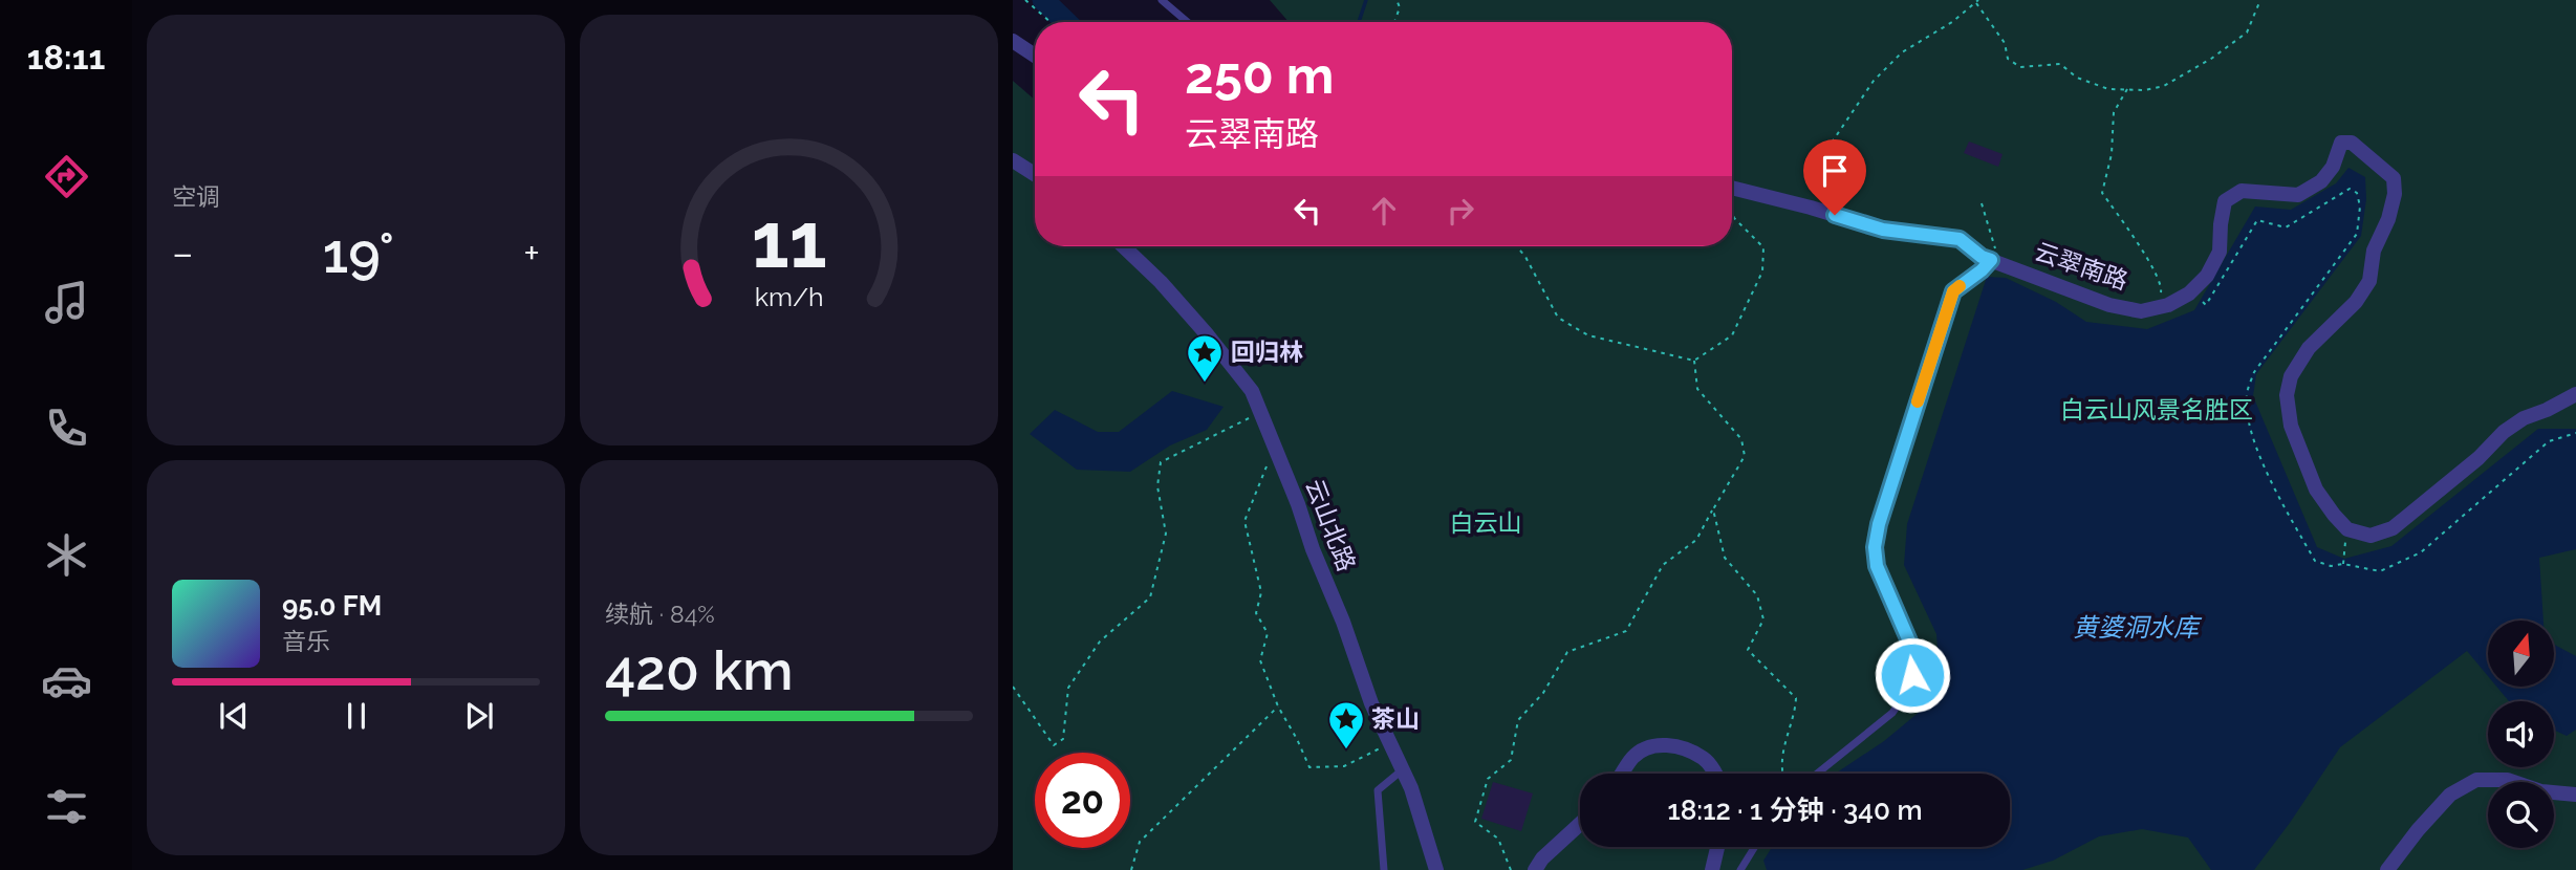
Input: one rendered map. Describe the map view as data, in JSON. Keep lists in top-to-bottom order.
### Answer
{
  "streets": {
    "street": ["云翠南路", "云山北路"]
  },
  "water": ["黄婆洞水库"],
  "parks": ["白云山风景名胜区", "白云山"],
  "places": {
    "place": ["回归林", "茶山"]
  },
  "north": "top",
  "page": {
    "tabs": "18:11",
    "tile": [
      "空调",
      ["续航 · 84%", "420 km"]
    ],
    "turn": ["250 m", "云翠南路"],
    "heat": ["−", "19°", "+"],
    "song": ["95.0 FM", "音乐"],
    "limit": "20",
    "trip": "18:12 · 1 分钟 · 340 m",
    "gauge": ["11", "km/h"]
  }
}
